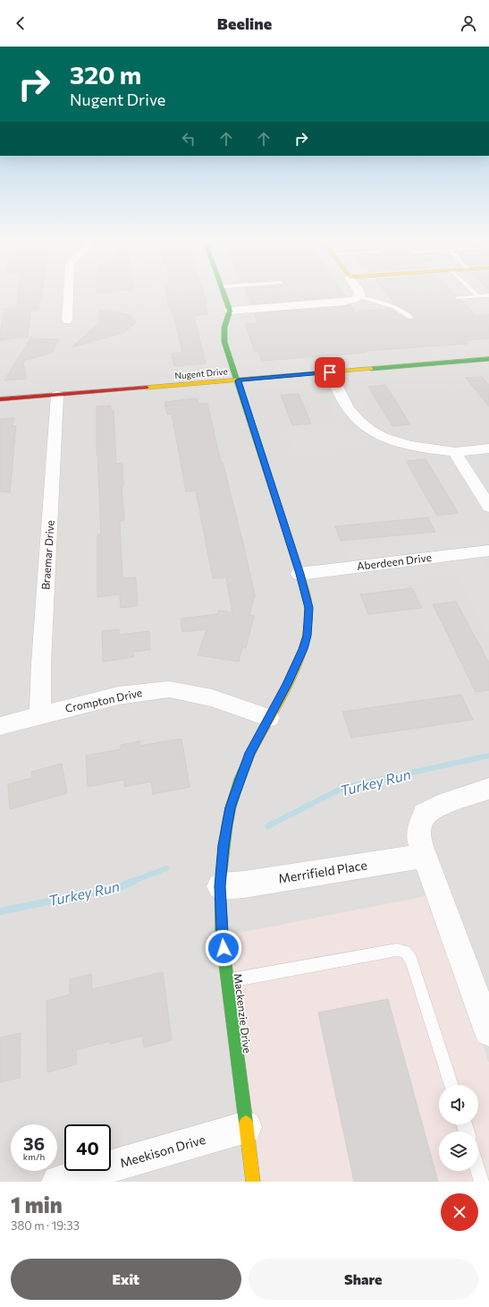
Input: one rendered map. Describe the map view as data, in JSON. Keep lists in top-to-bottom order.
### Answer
{
  "streets": {
    "street": [
      "Nugent Drive",
      "Braemar Drive",
      "Aberdeen Drive",
      "Crompton Drive",
      "Merrifield Place",
      "Mackenzie Drive",
      "Meekison Drive"
    ]
  },
  "crossings": [
    ["Nugent Drive", "Braemar Drive"],
    ["Nugent Drive", "Mackenzie Drive"],
    ["Braemar Drive", "Crompton Drive"],
    ["Aberdeen Drive", "Mackenzie Drive"],
    ["Crompton Drive", "Mackenzie Drive"],
    ["Merrifield Place", "Mackenzie Drive"],
    ["Mackenzie Drive", "Meekison Drive"]
  ],
  "water": ["Turkey Run"],
  "page": {
    "header": "Beeline",
    "turn": ["320 m", "Nugent Drive"],
    "speed": "36 km/h",
    "limit": "40",
    "heading": ["1 min", "380 m · 19:33"],
    "buttons": ["Exit", "Share"]
  }
}
